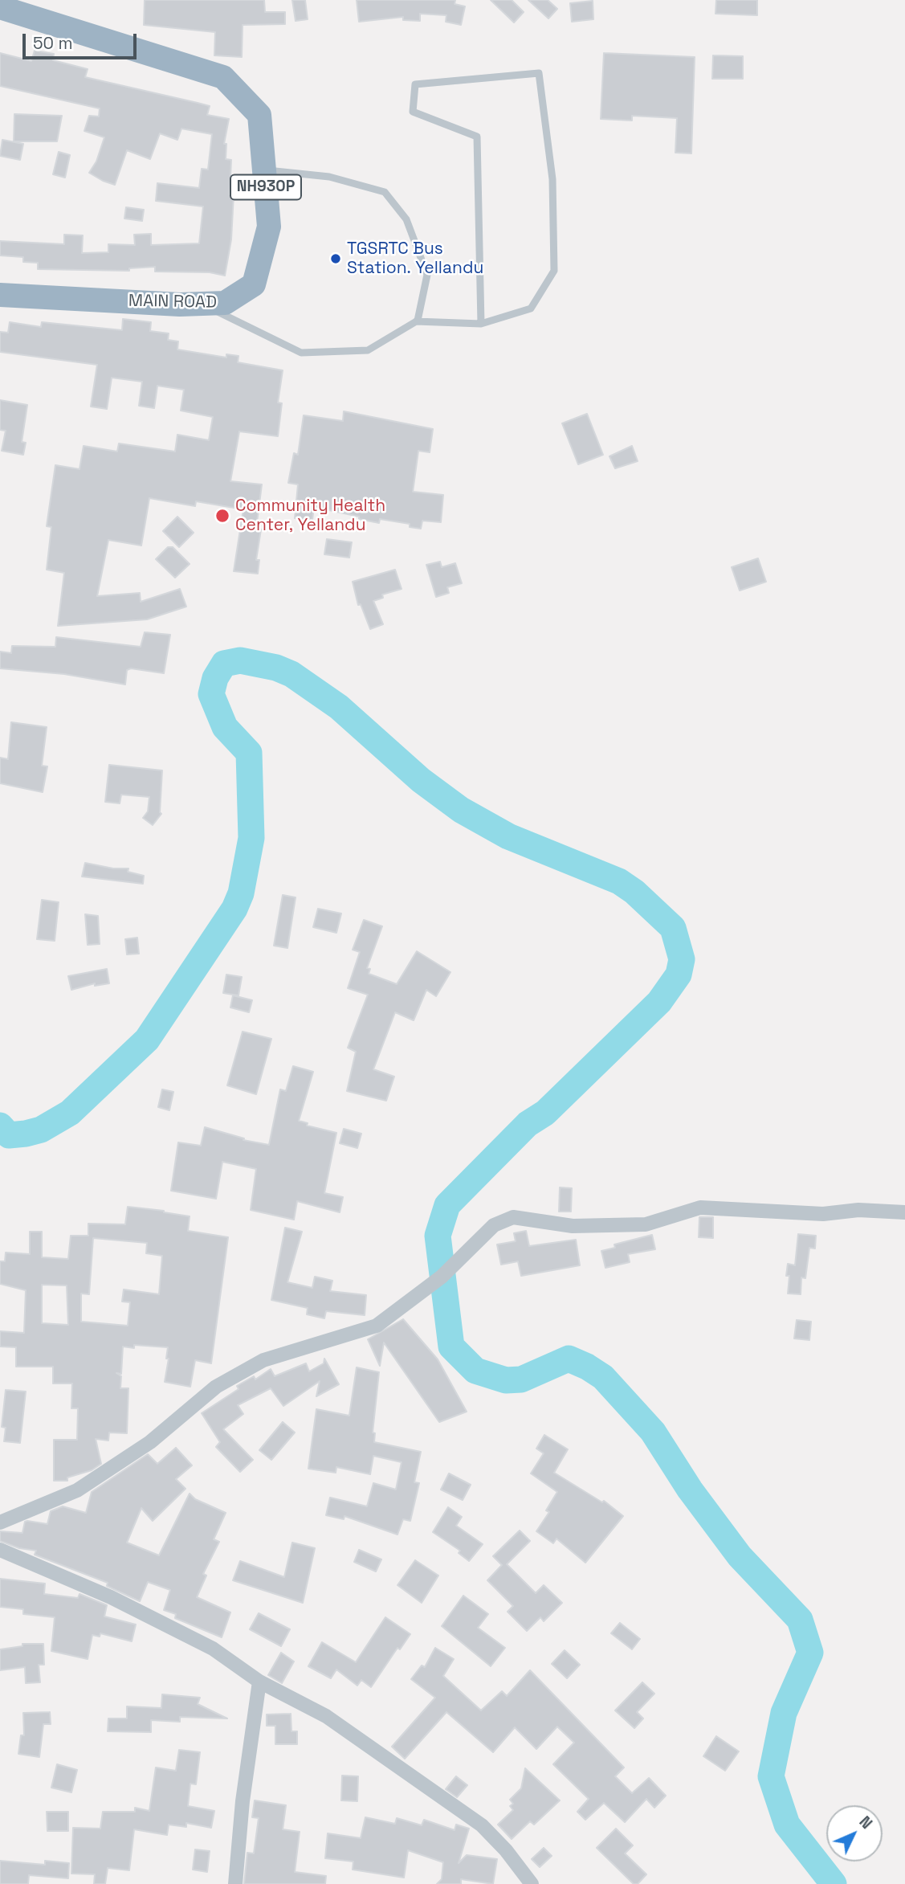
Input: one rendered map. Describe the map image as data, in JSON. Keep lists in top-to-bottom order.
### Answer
{
  "streets": {
    "highway": ["NH930P", "MAIN ROAD"]
  },
  "places": ["TGSRTC Bus Station. Yellandu", "Community Health Center, Yellandu"],
  "scale_bar": "50 m",
  "north": "top right"
}
